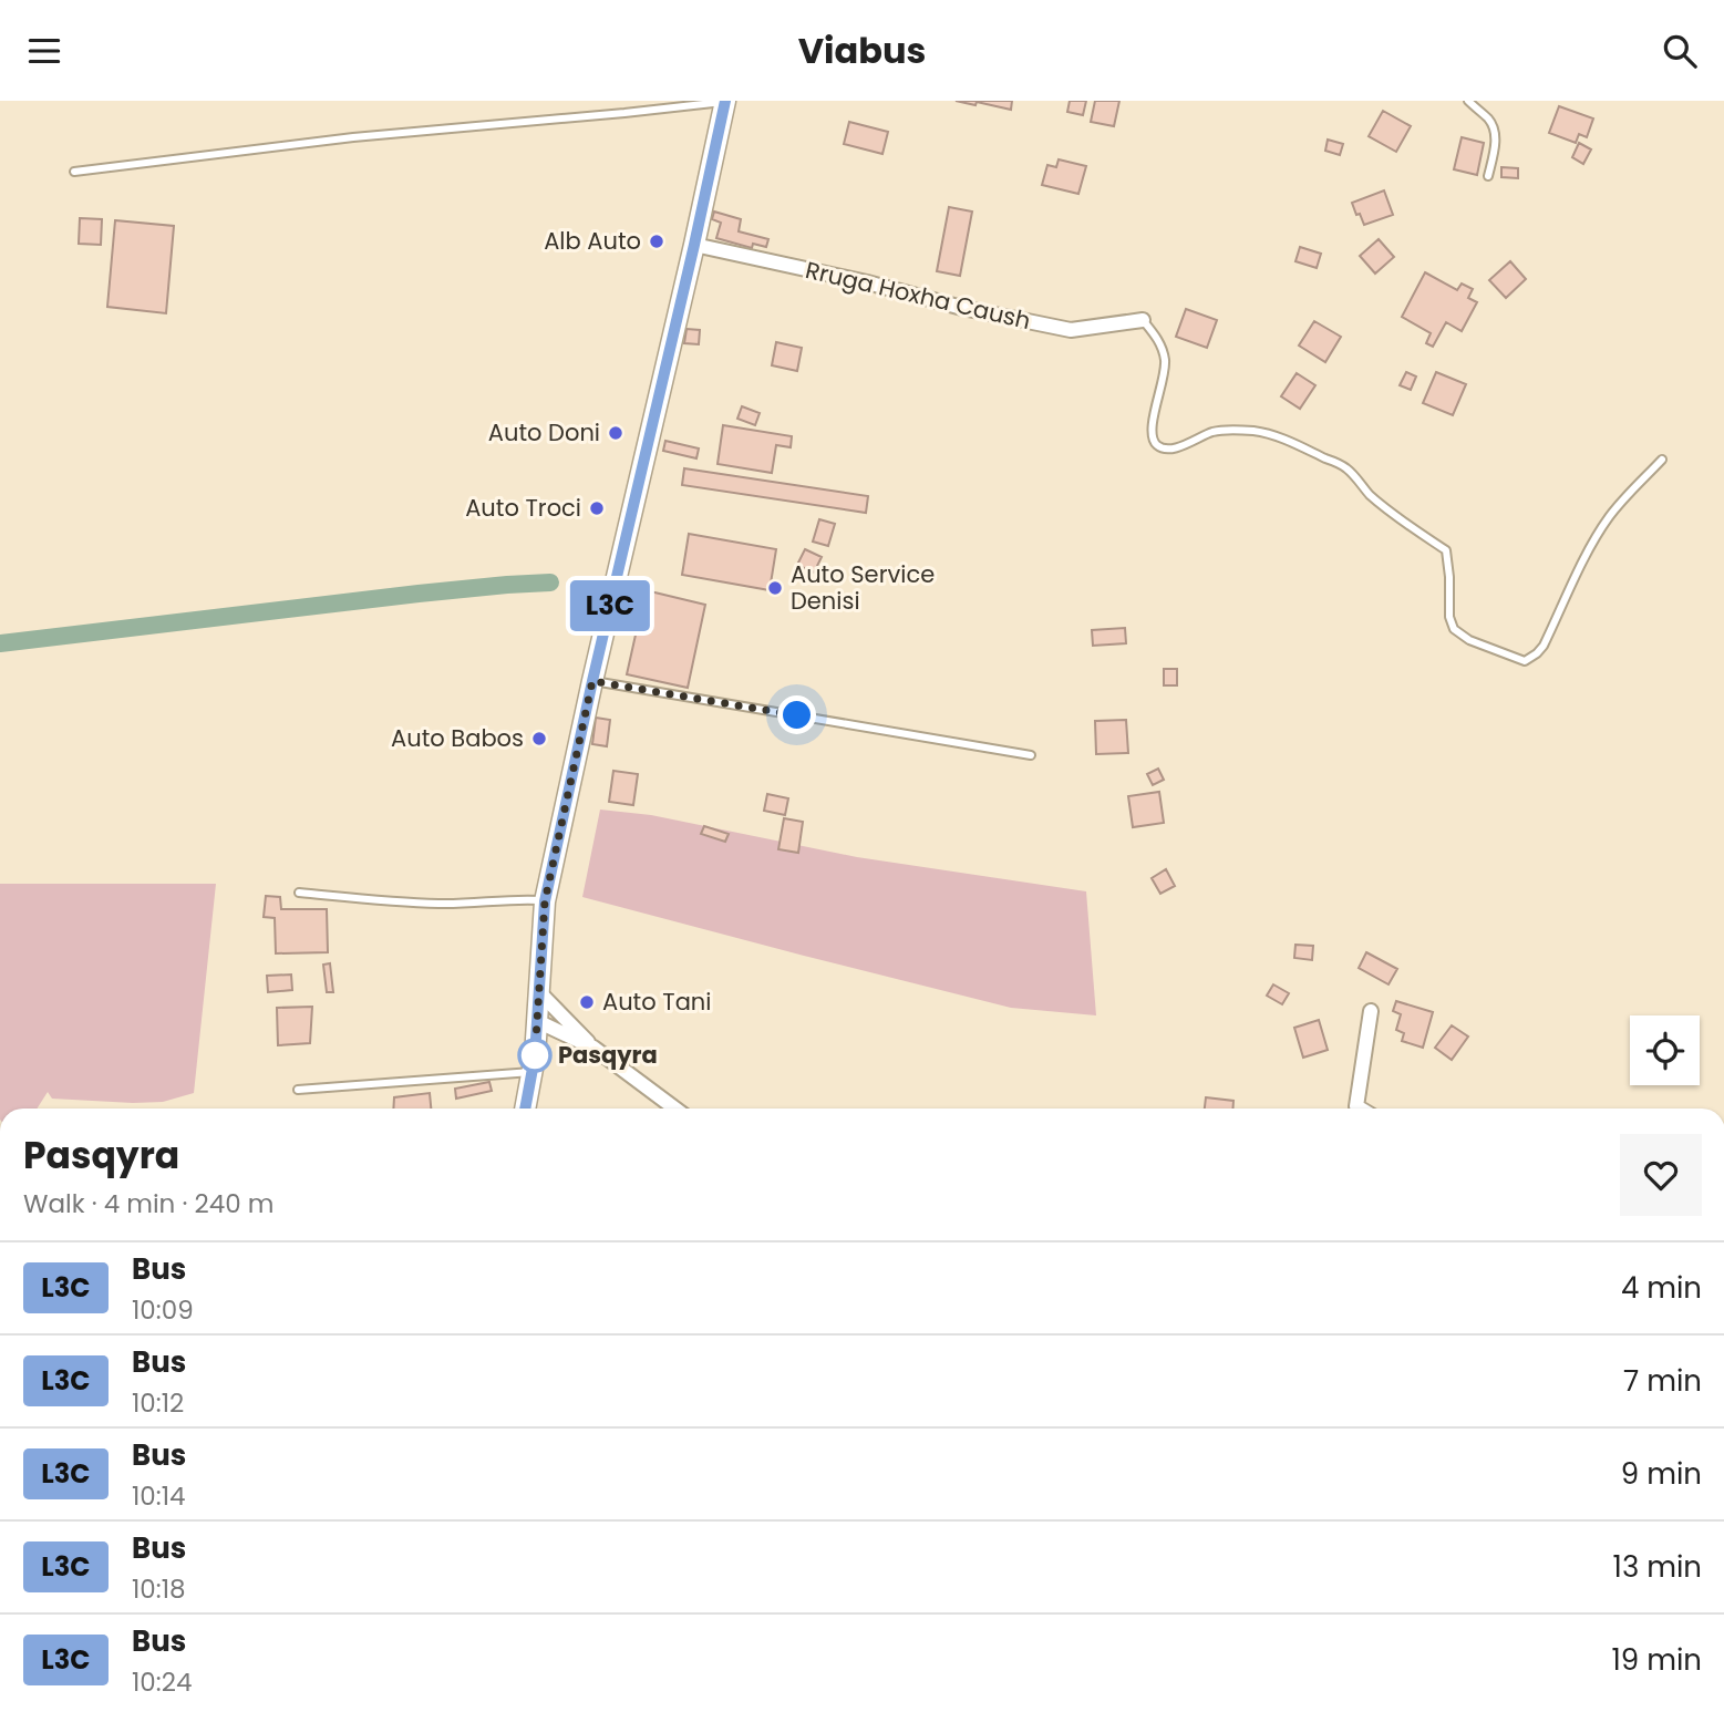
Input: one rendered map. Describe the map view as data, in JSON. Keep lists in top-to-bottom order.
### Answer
{
  "streets": {
    "street": ["Rruga Hoxha Caush"]
  },
  "places": [
    "Alb Auto",
    "Auto Doni",
    "Auto Troci",
    "Auto Service Denisi",
    "Auto Babos",
    "Auto Tani",
    "Pasqyra"
  ],
  "lines": ["bus line L3C"],
  "page": {
    "header": "Viabus",
    "on_map": "L3C",
    "heading": ["Pasqyra", "Walk · 4 min · 240 m"],
    "list": [
      {
        "mark": "L3C",
        "name": "Bus",
        "note": "10:09",
        "value": "4 min"
      },
      {
        "mark": "L3C",
        "name": "Bus",
        "note": "10:12",
        "value": "7 min"
      },
      {
        "mark": "L3C",
        "name": "Bus",
        "note": "10:14",
        "value": "9 min"
      },
      {
        "mark": "L3C",
        "name": "Bus",
        "note": "10:18",
        "value": "13 min"
      },
      {
        "mark": "L3C",
        "name": "Bus",
        "note": "10:24",
        "value": "19 min"
      }
    ]
  }
}
